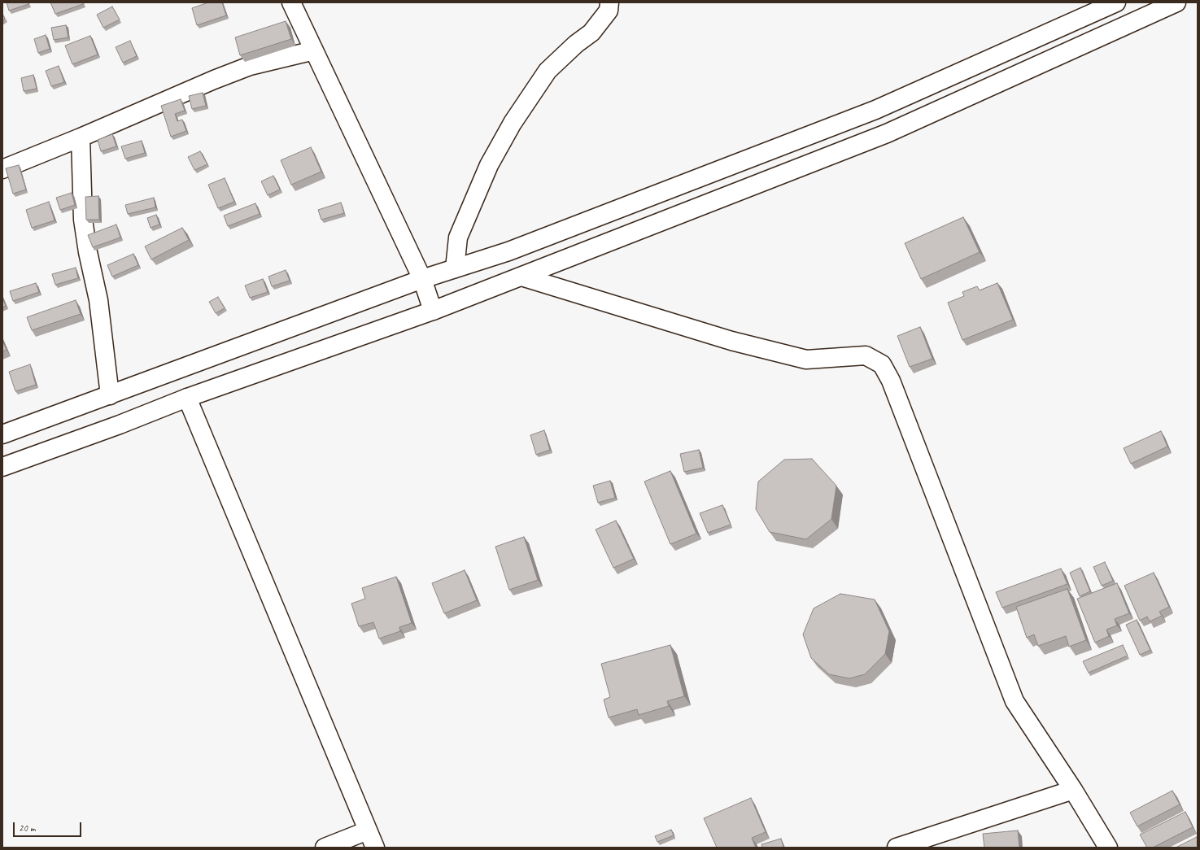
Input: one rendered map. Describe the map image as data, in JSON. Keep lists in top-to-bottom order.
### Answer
{
  "scale_bar": "20 m"
}
